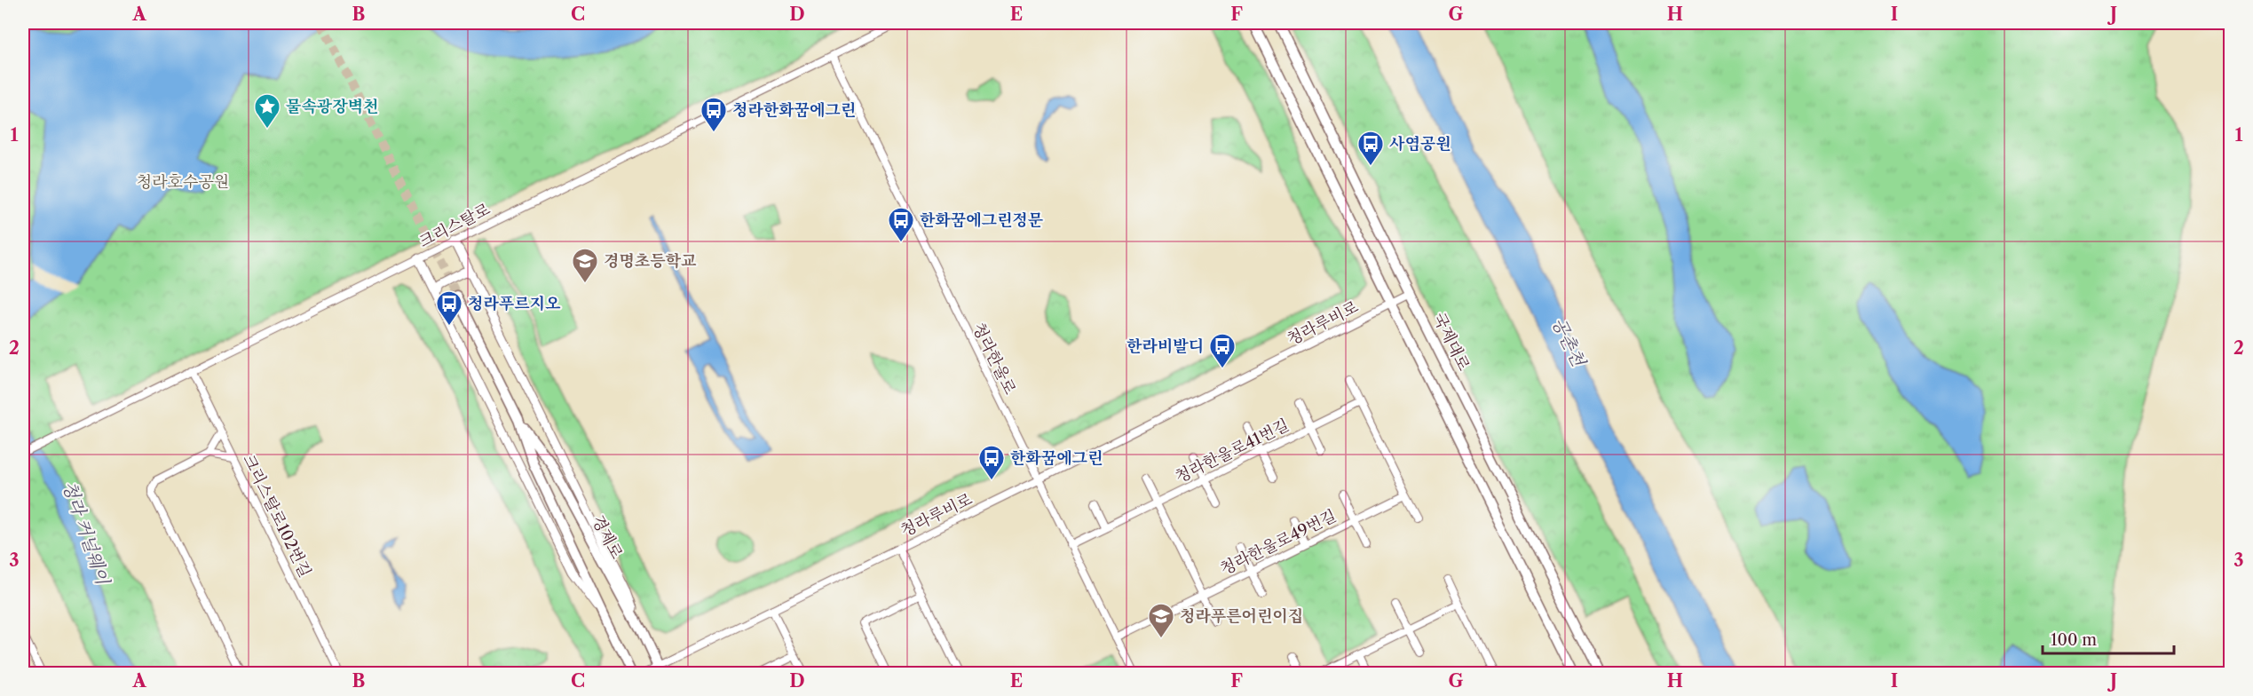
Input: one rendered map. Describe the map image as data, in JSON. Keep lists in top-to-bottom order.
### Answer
{
  "streets": {
    "main road": ["국제대로", "경제로"],
    "street": [
      "크리스탈로",
      "청라루비로",
      "청라한울로",
      "청라한울로41번길",
      "크리스탈로102번길",
      "청라한울로49번길"
    ]
  },
  "crossings": [
    ["크리스탈로", "청라한울로"],
    ["크리스탈로", "크리스탈로102번길"],
    ["청라루비로", "국제대로"],
    ["청라루비로", "청라한울로"],
    ["청라루비로", "경제로"],
    ["청라한울로", "청라한울로41번길"],
    ["청라한울로", "청라한울로49번길"]
  ],
  "water": ["공촌천", "청라 커널웨이"],
  "parks": ["청라호수공원"],
  "places": {
    "place": ["물속광장벽천"],
    "bus stop": [
      "청라한화꿈에그린",
      "사염공원",
      "한화꿈에그린정문",
      "청라푸르지오",
      "한라비발디",
      "한화꿈에그린"
    ],
    "school or university": ["경명초등학교", "청라푸른어린이집"]
  },
  "scale_bar": "100 m",
  "grid": {
    "columns": [
      "A",
      "B",
      "C",
      "D",
      "E",
      "F",
      "G",
      "H",
      "I",
      "J"
    ],
    "rows": ["1", "2", "3"]
  }
}
